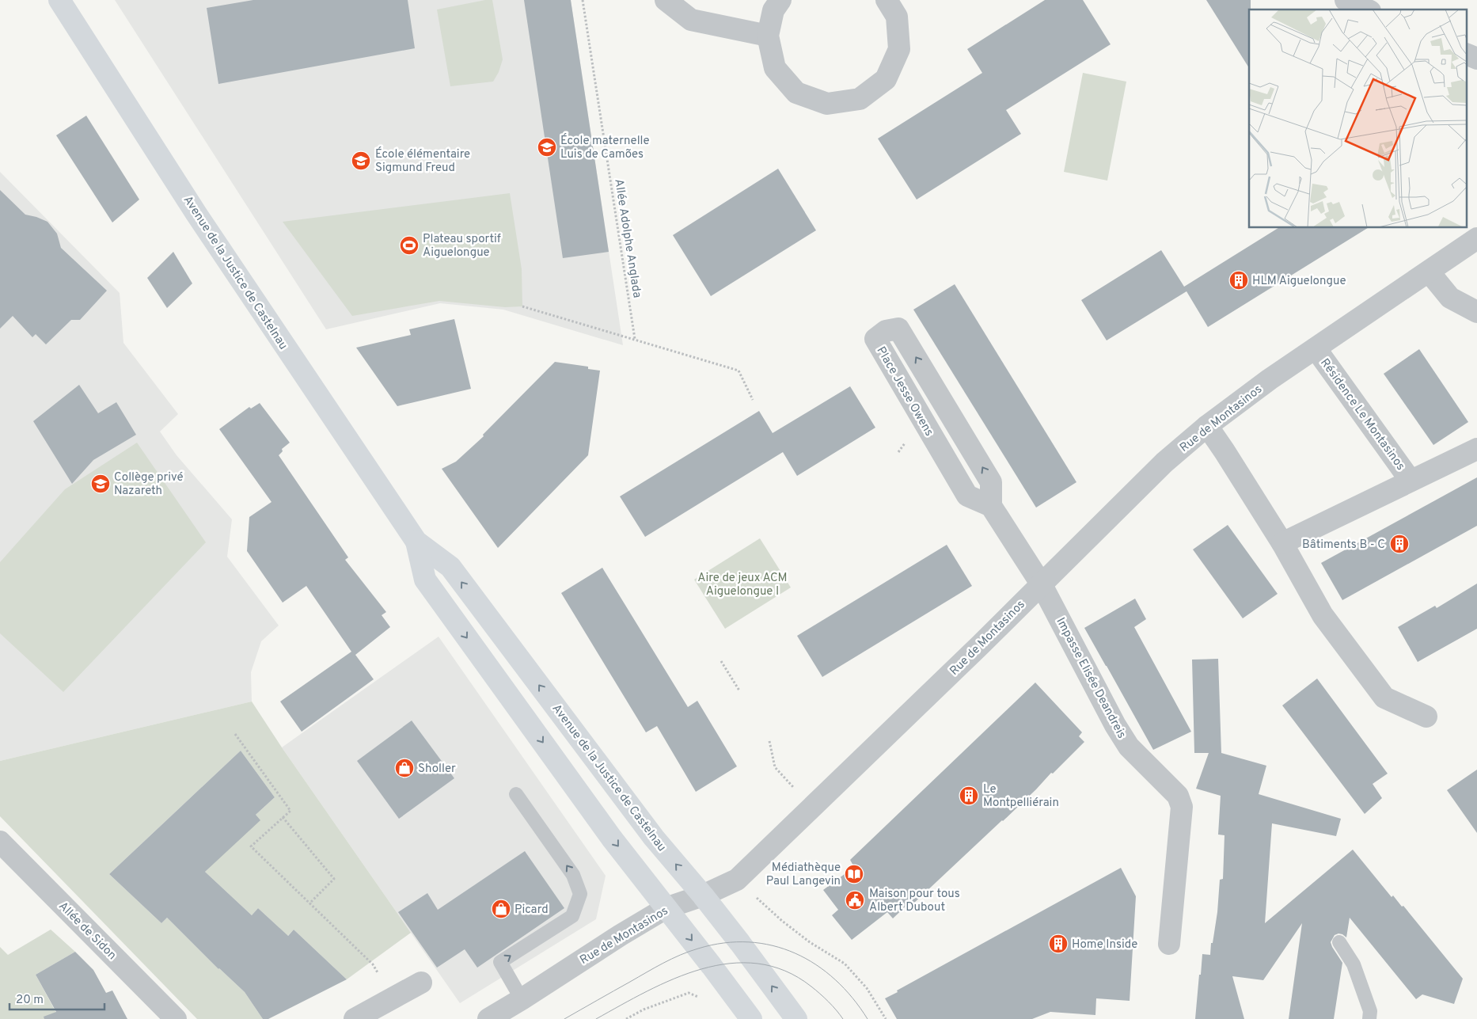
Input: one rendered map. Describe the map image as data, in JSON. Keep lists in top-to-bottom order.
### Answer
{
  "streets": {
    "main road": ["Avenue de la Justice de Castelnau"],
    "street": [
      "Place Jesse Owens",
      "Résidence Le Montasinos",
      "Rue de Montasinos",
      "Impasse Elisée Deandreis",
      "Allée de Sidon"
    ],
    "path": ["Allée Adolphe Anglada"]
  },
  "crossings": [
    ["Avenue de la Justice de Castelnau", "Rue de Montasinos"],
    ["Résidence Le Montasinos", "Rue de Montasinos"],
    ["Rue de Montasinos", "Impasse Elisée Deandreis"]
  ],
  "parks": ["Aire de jeux ACM Aiguelongue I"],
  "places": {
    "school or university": ["École maternelle Luis de Camões", "École élémentaire Sigmund Freud", "Collège privé Nazareth"],
    "sports": ["Plateau sportif Aiguelongue"],
    "building": [
      "HLM Aiguelongue",
      "Bâtiments B - C",
      "Le Montpelliérain",
      "Home Inside"
    ],
    "shop": ["Sholler", "Picard"],
    "library": ["Médiathèque Paul Langevin"],
    "public building": ["Maison pour tous Albert Dubout"]
  },
  "scale_bar": "20 m"
}
